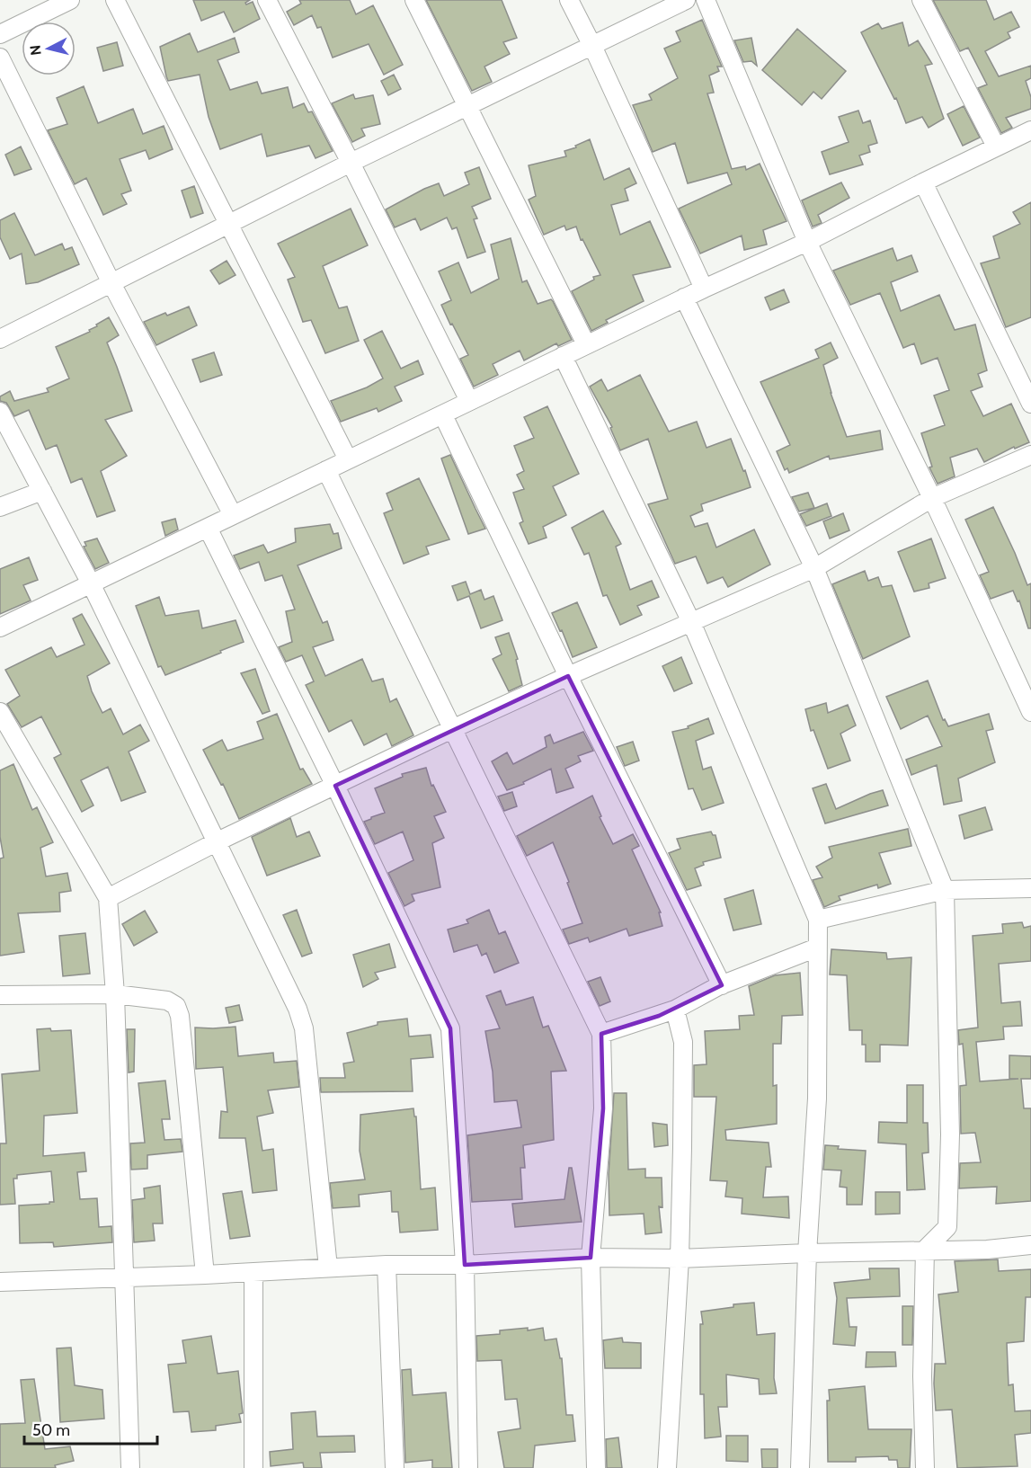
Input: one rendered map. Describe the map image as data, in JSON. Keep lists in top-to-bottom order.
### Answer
{
  "scale_bar": "50 m",
  "north": "left"
}
